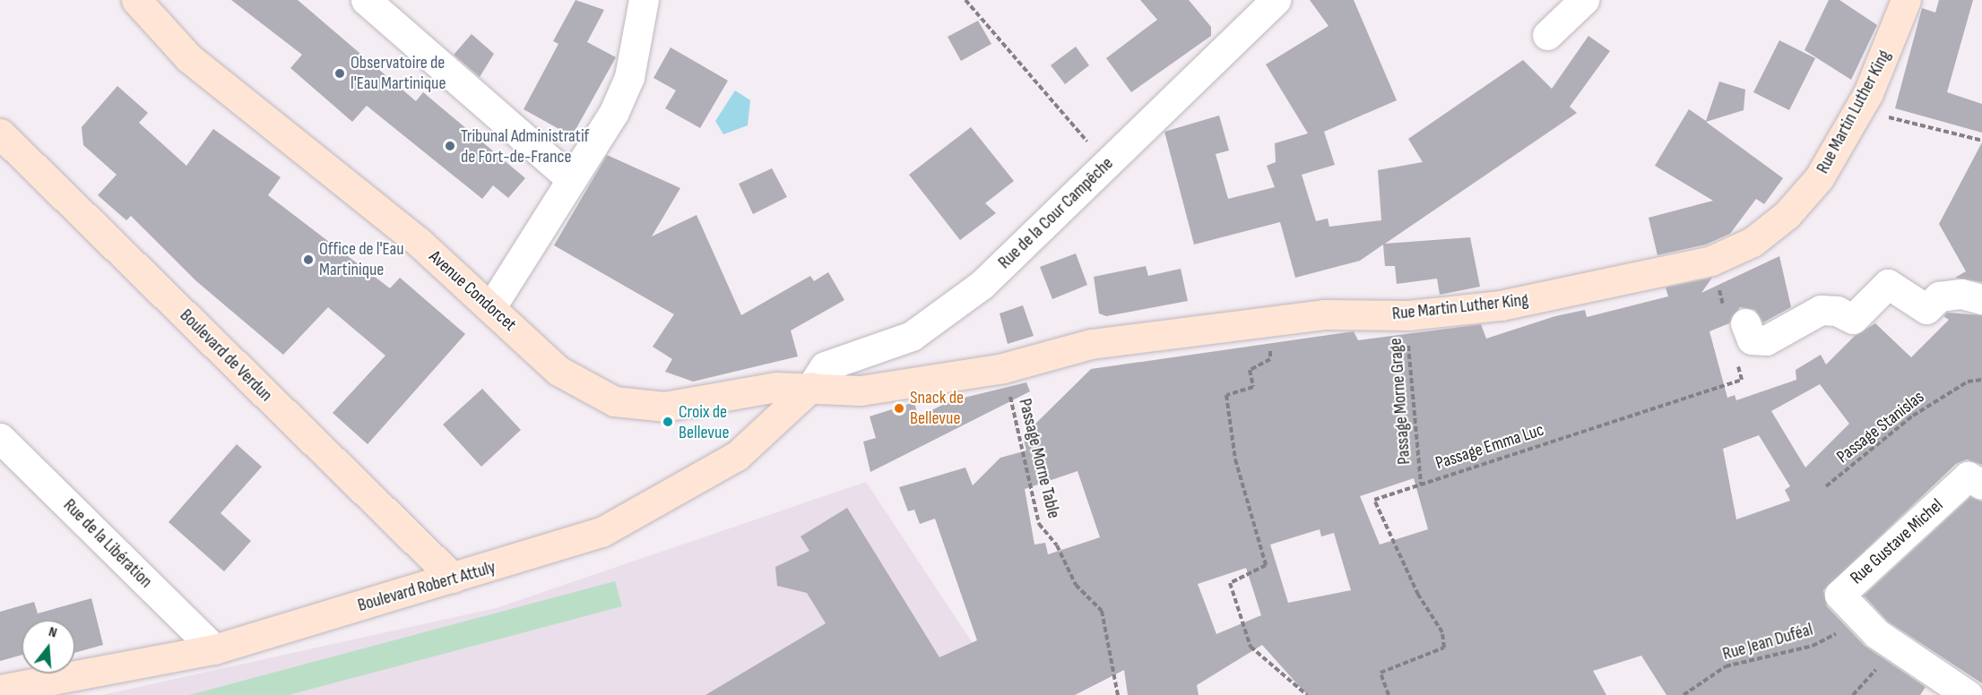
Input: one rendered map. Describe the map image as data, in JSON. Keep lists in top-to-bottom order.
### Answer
{
  "streets": {
    "main road": [
      "Rue Martin Luther King",
      "Avenue Condorcet",
      "Boulevard de Verdun",
      "Boulevard Robert Attuly"
    ],
    "street": ["Rue de la Cour Campêche", "Rue Gustave Michel", "Rue de la Libération"],
    "path": [
      "Passage Morne Grage",
      "Passage Stanislas",
      "Passage Emma Luc",
      "Passage Morne Table",
      "Rue Jean Duféal"
    ]
  },
  "crossings": [
    ["Rue Martin Luther King", "Rue de la Cour Campêche"],
    ["Rue Martin Luther King", "Avenue Condorcet"],
    ["Rue Martin Luther King", "Passage Morne Grage"],
    ["Rue Martin Luther King", "Passage Morne Table"],
    ["Rue Martin Luther King", "Boulevard Robert Attuly"],
    ["Rue de la Cour Campêche", "Avenue Condorcet"],
    ["Rue de la Cour Campêche", "Boulevard Robert Attuly"],
    ["Avenue Condorcet", "Boulevard Robert Attuly"],
    ["Boulevard de Verdun", "Boulevard Robert Attuly"],
    ["Passage Morne Grage", "Passage Emma Luc"],
    ["Rue Gustave Michel", "Rue Jean Duféal"],
    ["Rue de la Libération", "Boulevard Robert Attuly"]
  ],
  "places": [
    "Observatoire de l'Eau Martinique",
    "Tribunal Administratif de Fort-de-France",
    "Office de l'Eau Martinique",
    "Snack de Bellevue",
    "Croix de Bellevue"
  ],
  "north": "top"
}
